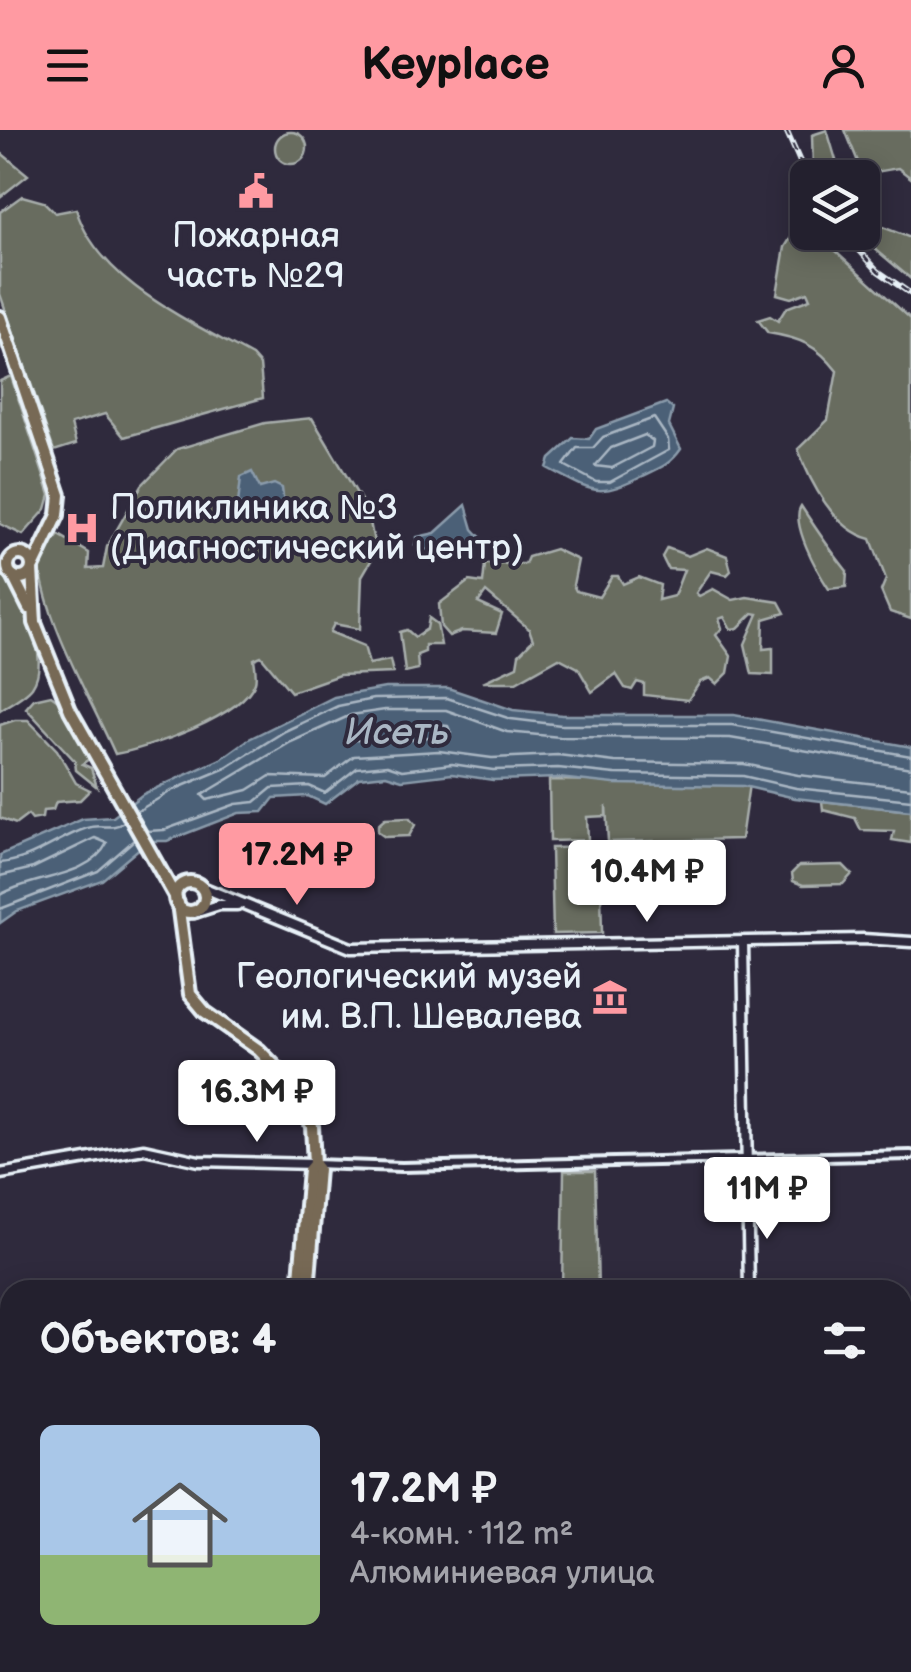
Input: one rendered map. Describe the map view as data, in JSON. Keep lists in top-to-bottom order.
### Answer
{
  "water": ["Исеть"],
  "places": {
    "public building": ["Пожарная часть №29"],
    "hospital": ["Поликлиника №3 (Диагностический центр)"],
    "museum": ["Геологический музей им. В.П. Шевалева"]
  },
  "page": {
    "header": "Keyplace",
    "price": [
      "17.2M ₽",
      "10.4M ₽",
      "16.3M ₽",
      "11M ₽"
    ],
    "heading": "Объектов: 4",
    "list": [
      {
        "name": "17.2M ₽",
        "note": "4-комн. · 112 m² · Алюминиевая улица"
      }
    ]
  }
}
